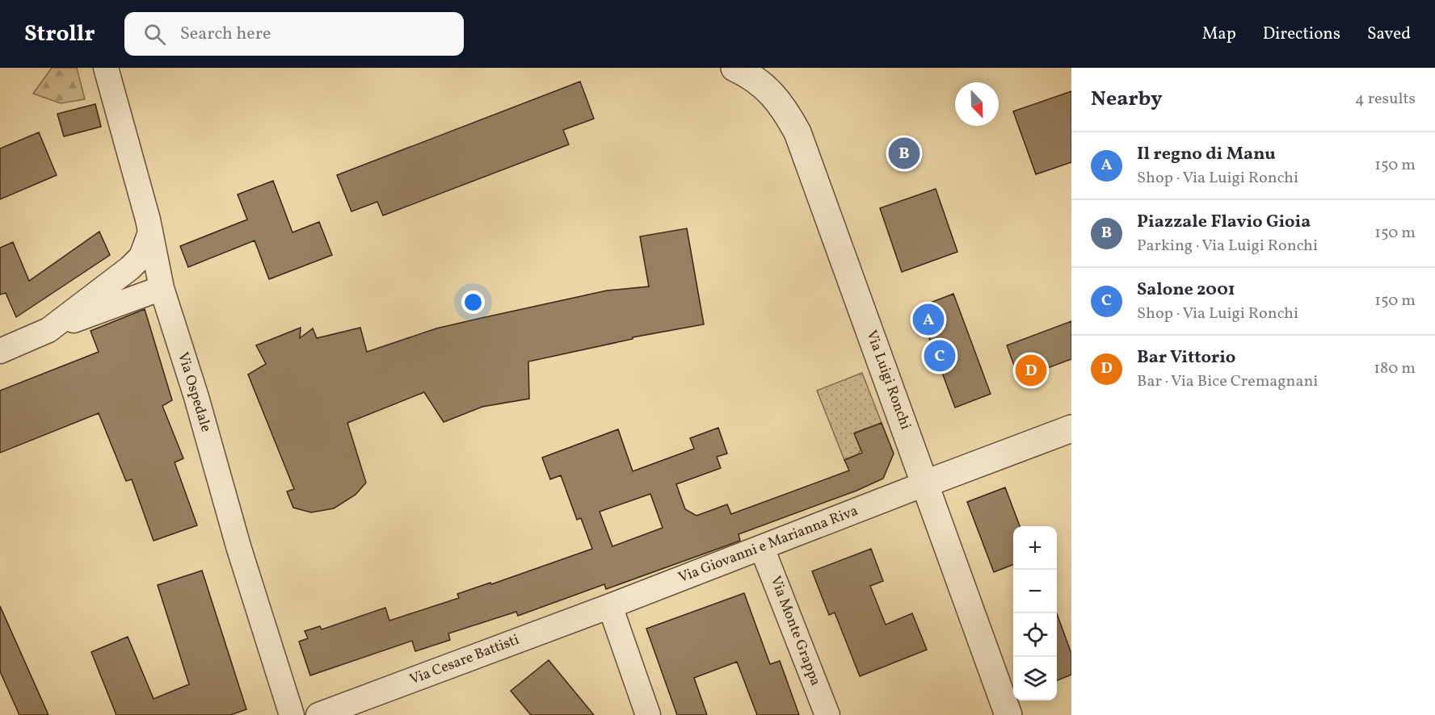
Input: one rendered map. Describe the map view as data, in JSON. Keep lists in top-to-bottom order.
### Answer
{
  "streets": {
    "street": [
      "Via Luigi Ronchi",
      "Via Ospedale",
      "Via Giovanni e Marianna Riva",
      "Via Monte Grappa",
      "Via Cesare Battisti"
    ]
  },
  "crossings": [
    ["Via Luigi Ronchi", "Via Giovanni e Marianna Riva"],
    ["Via Giovanni e Marianna Riva", "Via Monte Grappa"],
    ["Via Giovanni e Marianna Riva", "Via Cesare Battisti"]
  ],
  "north": "bottom right",
  "page": {
    "header": "Strollr",
    "search": "Search here",
    "nav": ["Map", "Directions", "Saved"],
    "heading": ["Nearby", "4 results"],
    "list": [
      {
        "mark": "A",
        "name": "Il regno di Manu",
        "note": "Shop · Via Luigi Ronchi",
        "value": "150 m"
      },
      {
        "mark": "B",
        "name": "Piazzale Flavio Gioia",
        "note": "Parking · Via Luigi Ronchi",
        "value": "150 m"
      },
      {
        "mark": "C",
        "name": "Salone 2001",
        "note": "Shop · Via Luigi Ronchi",
        "value": "150 m"
      },
      {
        "mark": "D",
        "name": "Bar Vittorio",
        "note": "Bar · Via Bice Cremagnani",
        "value": "180 m"
      }
    ],
    "pins": [
      "B",
      "A",
      "C",
      "D"
    ],
    "map_buttons": ["+", "−"]
  }
}
